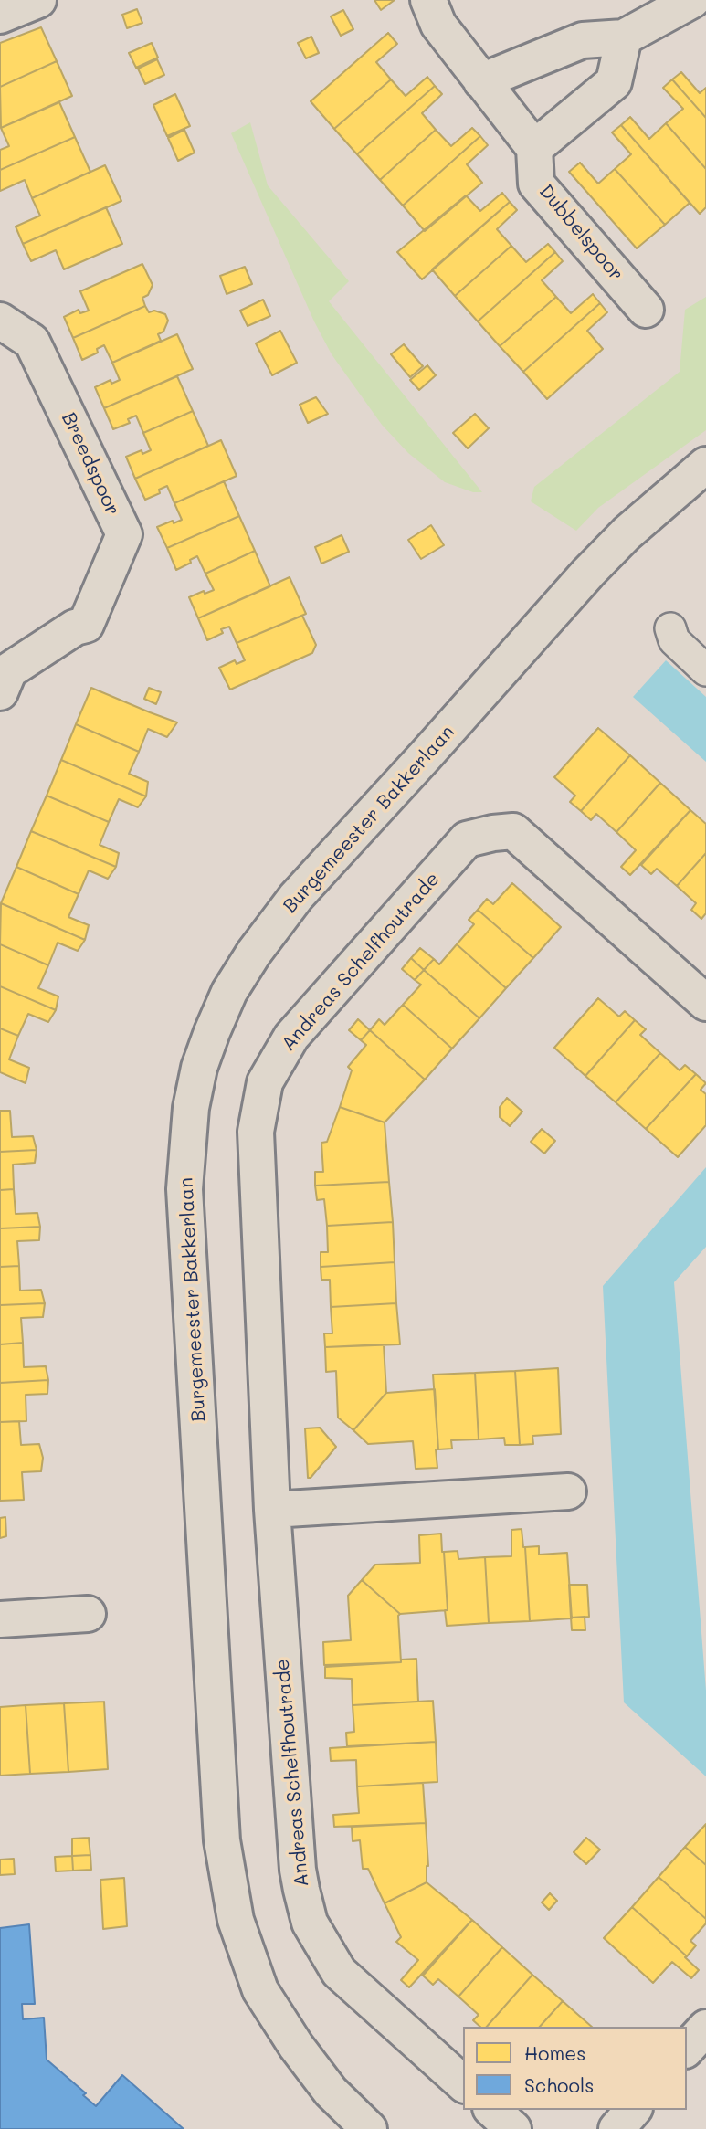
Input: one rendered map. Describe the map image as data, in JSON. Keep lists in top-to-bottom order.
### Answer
{
  "streets": {
    "street": [
      "Dubbelspoor",
      "Breedspoor",
      "Burgemeester Bakkerlaan",
      "Andreas Schelfhoutrade"
    ]
  },
  "legend": ["Homes", "Schools"]
}
